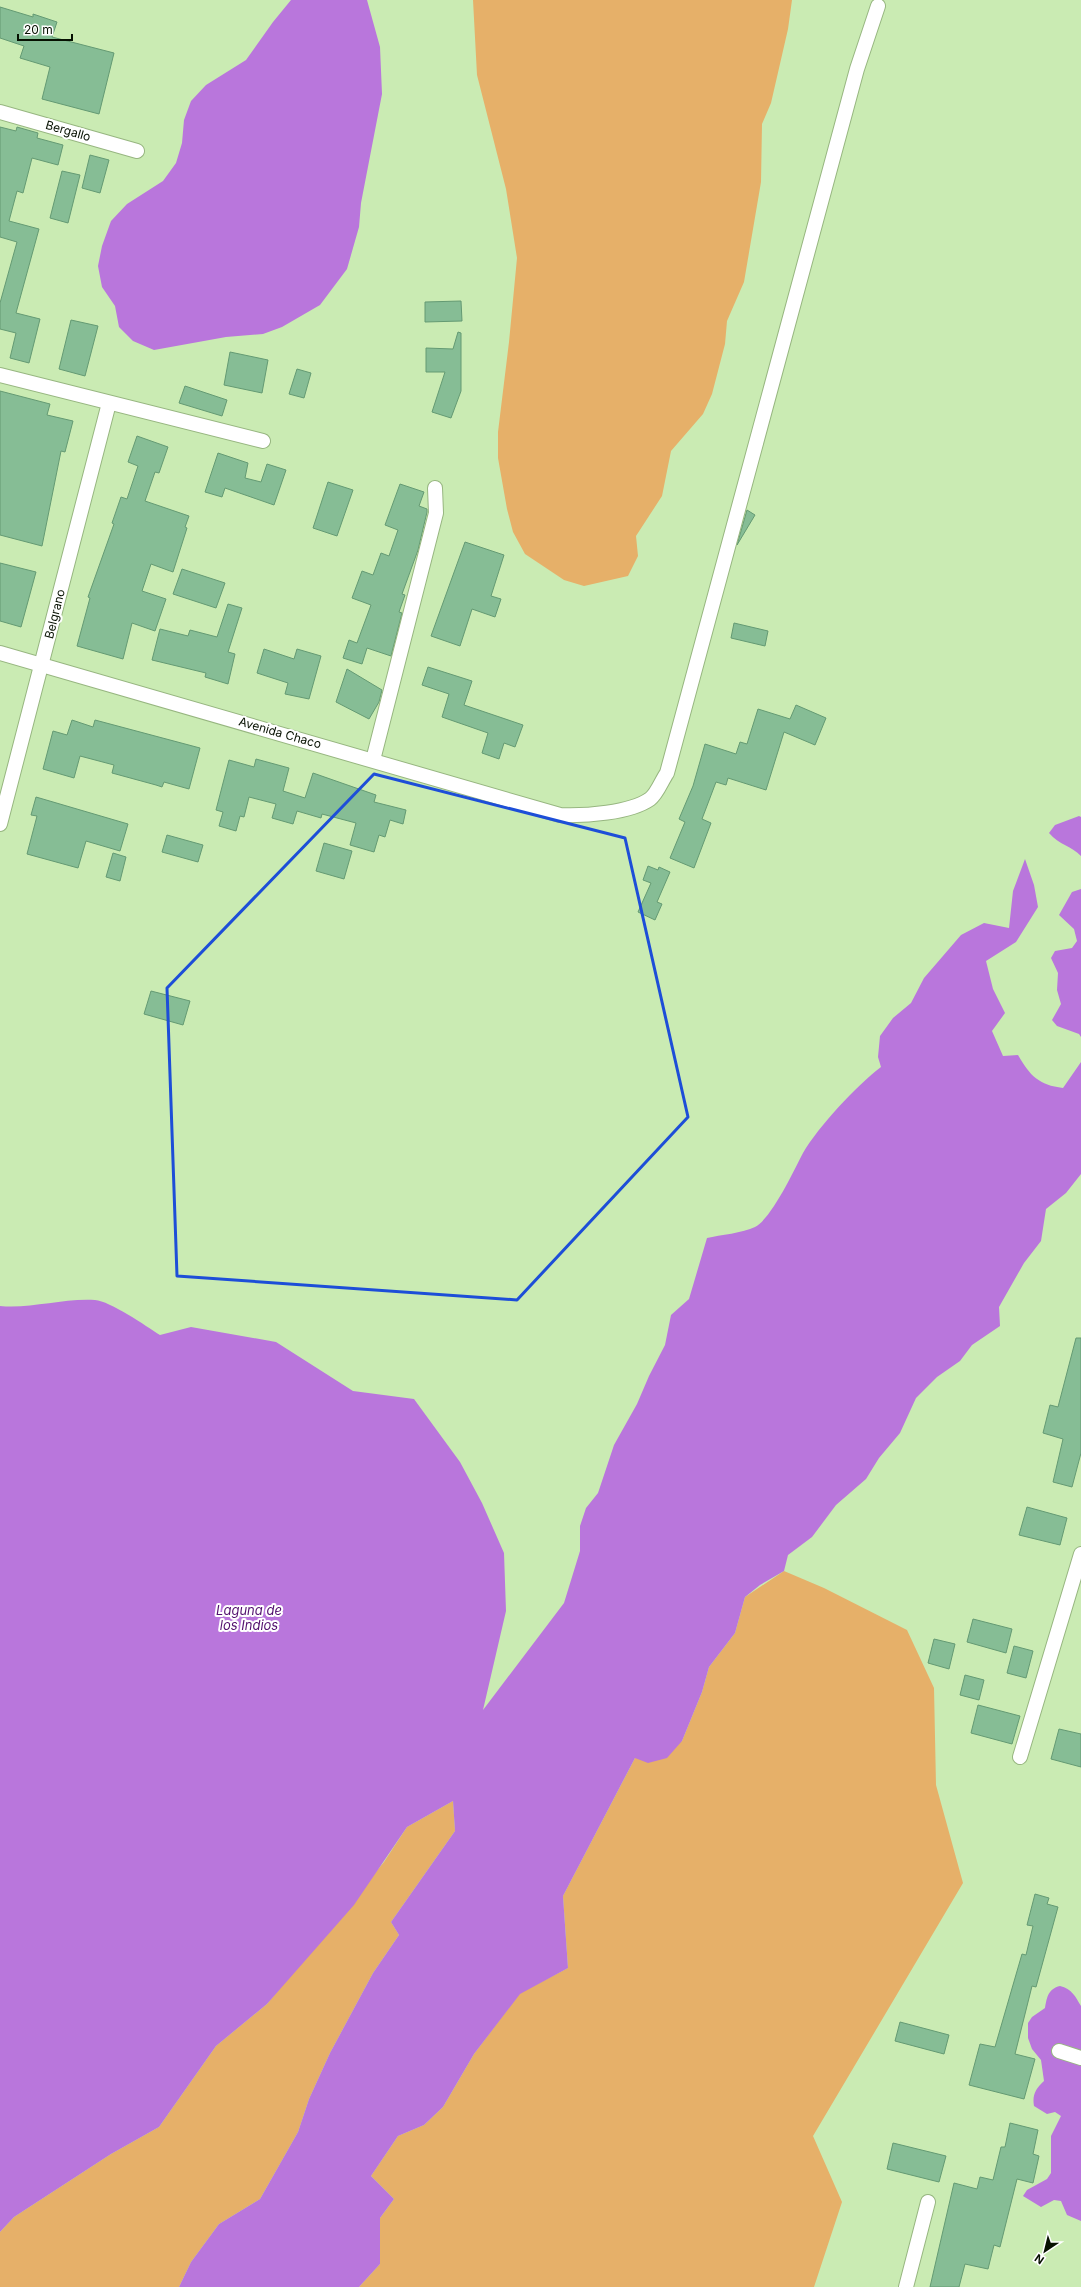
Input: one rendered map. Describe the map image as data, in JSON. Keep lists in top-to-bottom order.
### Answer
{
  "streets": {
    "street": ["Bergallo", "Belgrano", "Avenida Chaco"]
  },
  "crossings": [
    ["Belgrano", "Avenida Chaco"]
  ],
  "water": ["Laguna de los Indios"],
  "scale_bar": "20 m",
  "north": "bottom left"
}
